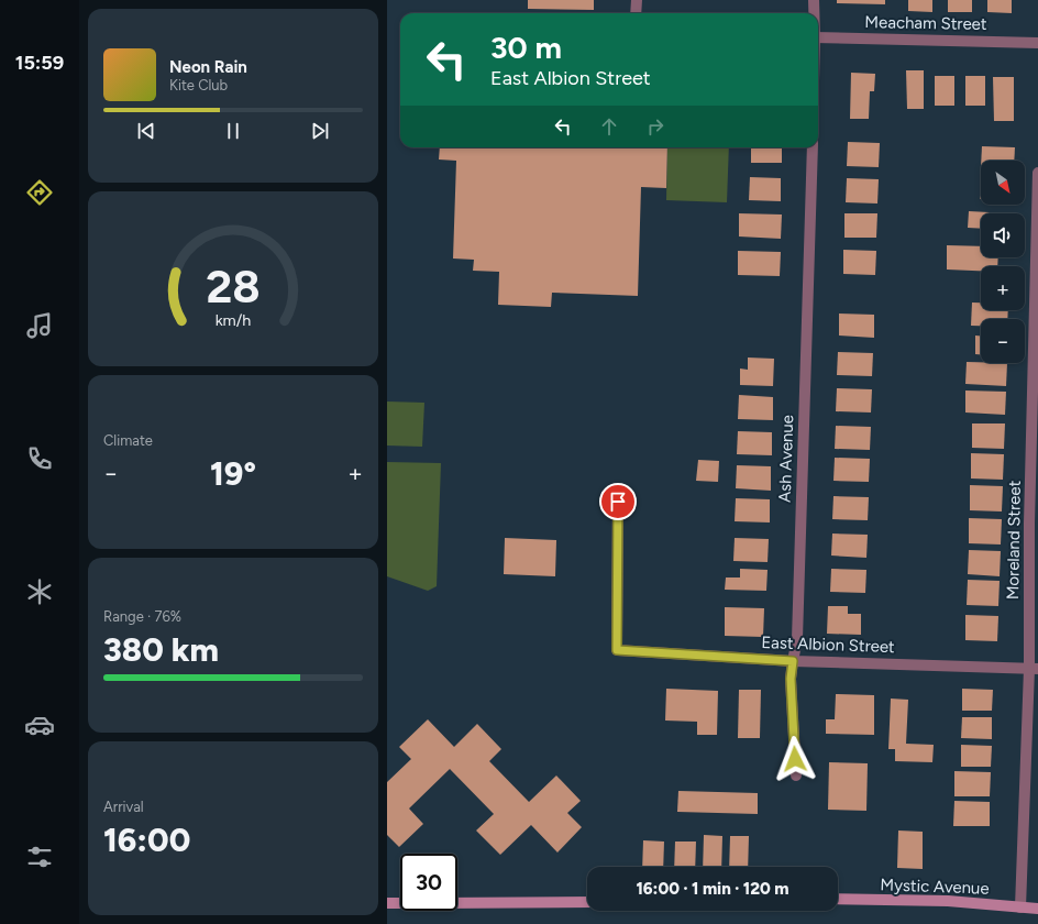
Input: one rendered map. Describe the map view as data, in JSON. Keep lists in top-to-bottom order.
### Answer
{
  "streets": {
    "main road": ["Mystic Avenue"],
    "street": [
      "Meacham Street",
      "Ash Avenue",
      "Moreland Street",
      "East Albion Street"
    ]
  },
  "crossings": [
    ["Ash Avenue", "East Albion Street"],
    ["Moreland Street", "East Albion Street"],
    ["Moreland Street", "Mystic Avenue"]
  ],
  "north": "bottom right",
  "page": {
    "tabs": "15:59",
    "turn": ["30 m", "East Albion Street"],
    "song": ["Neon Rain", "Kite Club"],
    "map_buttons": ["+", "−"],
    "tile": [
      "Climate",
      ["Range · 76%", "380 km"],
      ["Arrival", "16:00"]
    ],
    "heat": ["−", "19°", "+"],
    "limit": "30",
    "trip": "16:00 · 1 min · 120 m",
    "gauge": ["28", "km/h"]
  }
}
